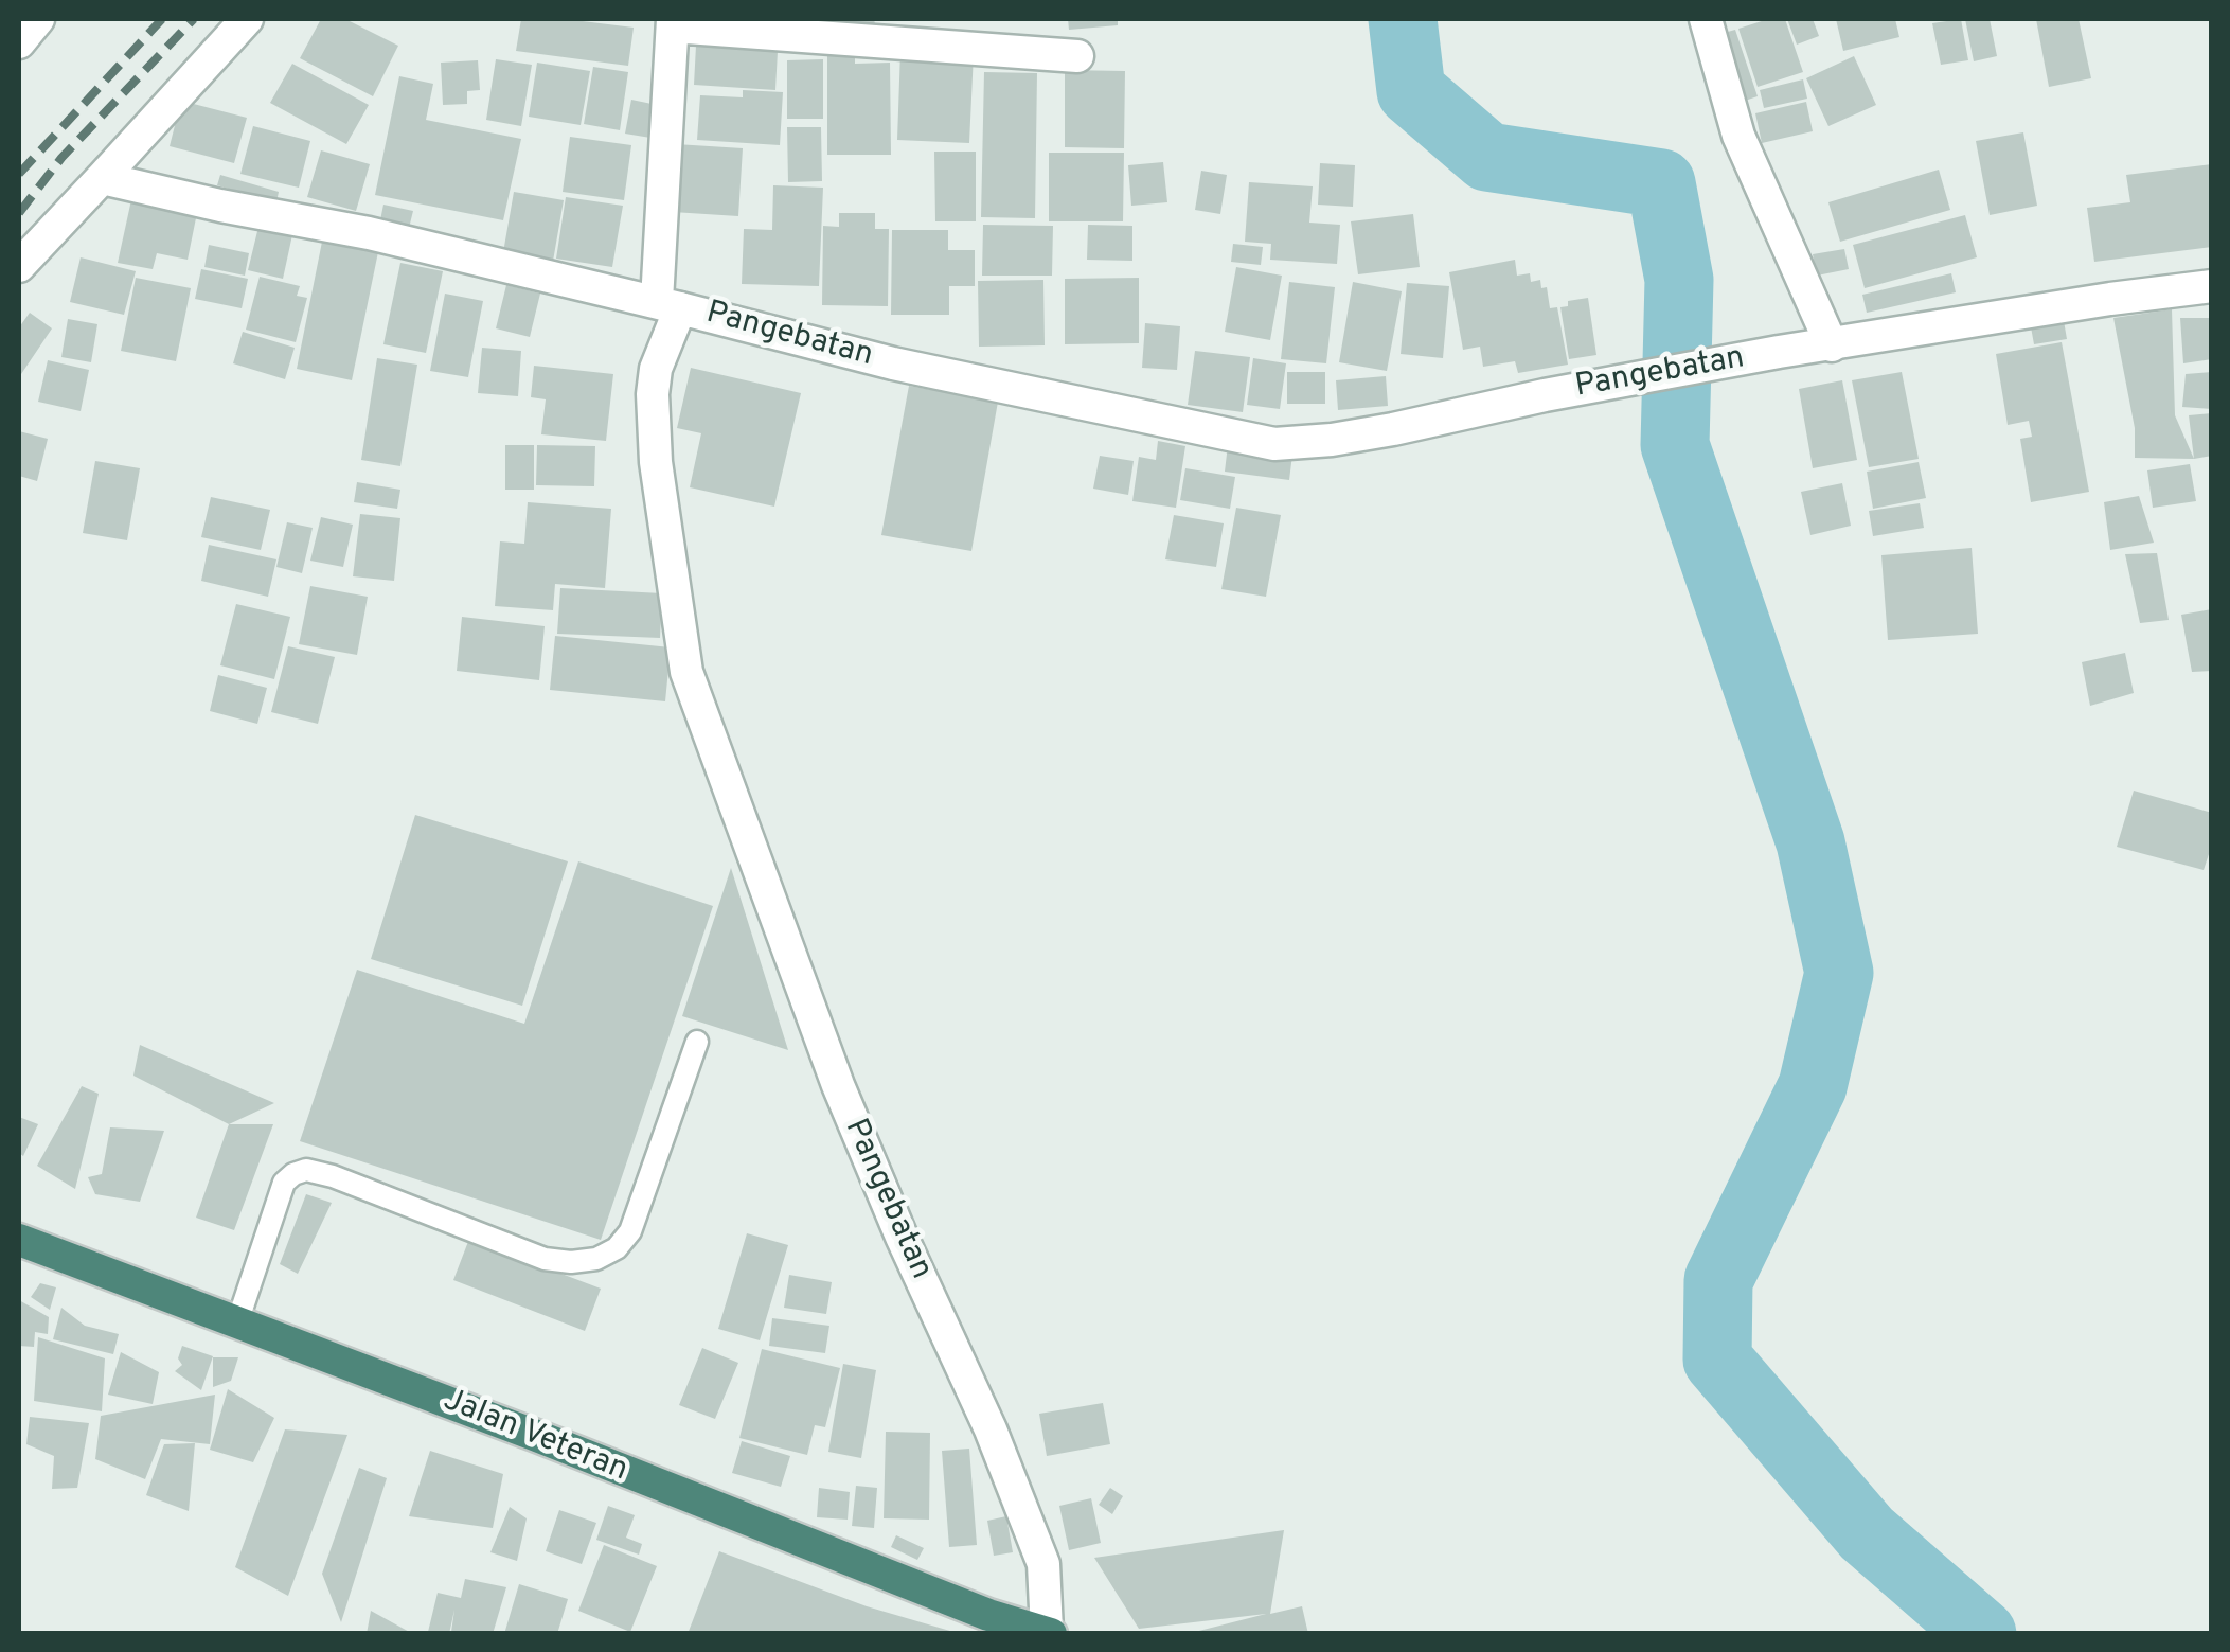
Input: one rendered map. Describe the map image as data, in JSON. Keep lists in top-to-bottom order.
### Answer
{
  "streets": {
    "highway": ["Jalan Veteran"],
    "street": ["Pangebatan"]
  },
  "crossings": [
    ["Pangebatan", "Jalan Veteran"]
  ]
}
